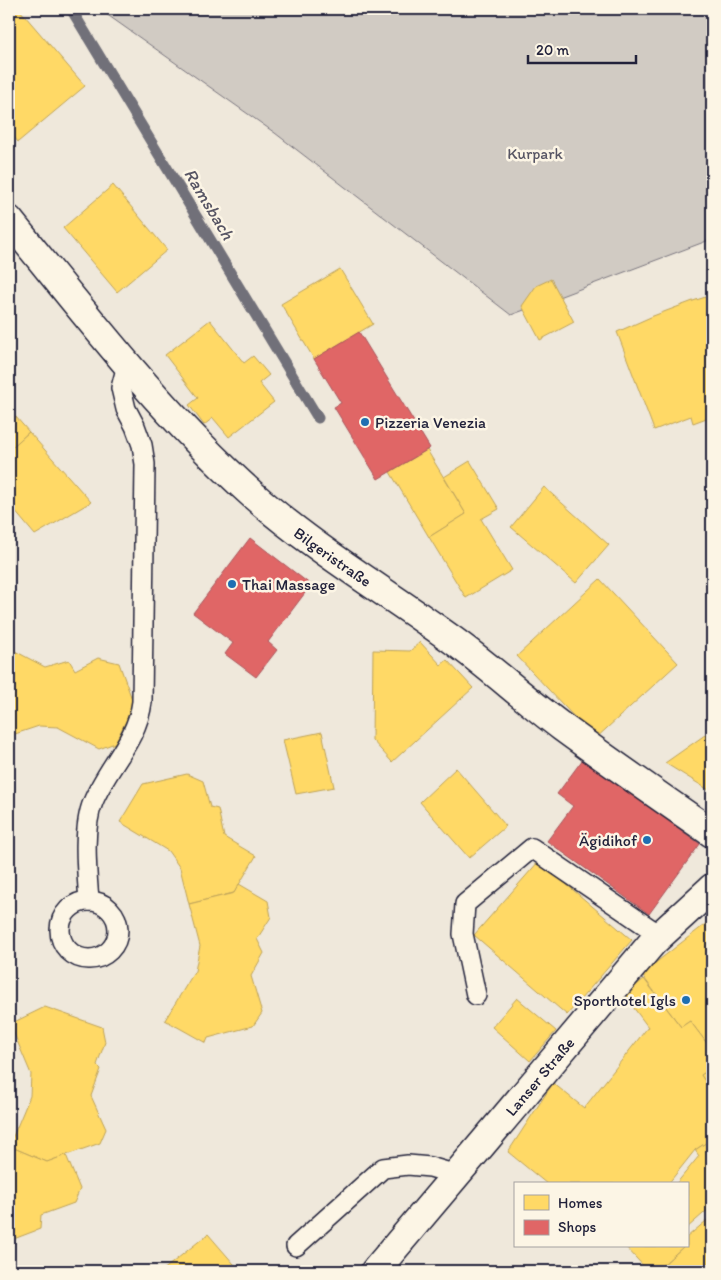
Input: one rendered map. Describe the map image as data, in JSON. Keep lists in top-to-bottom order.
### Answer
{
  "streets": {
    "street": ["Bilgeristraße", "Lanser Straße"]
  },
  "water": ["Ramsbach"],
  "parks": ["Kurpark"],
  "places": [
    "Pizzeria Venezia",
    "Thai Massage",
    "Ägidihof",
    "Sporthotel Igls"
  ],
  "legend": ["Homes", "Shops"],
  "scale_bar": "20 m"
}
